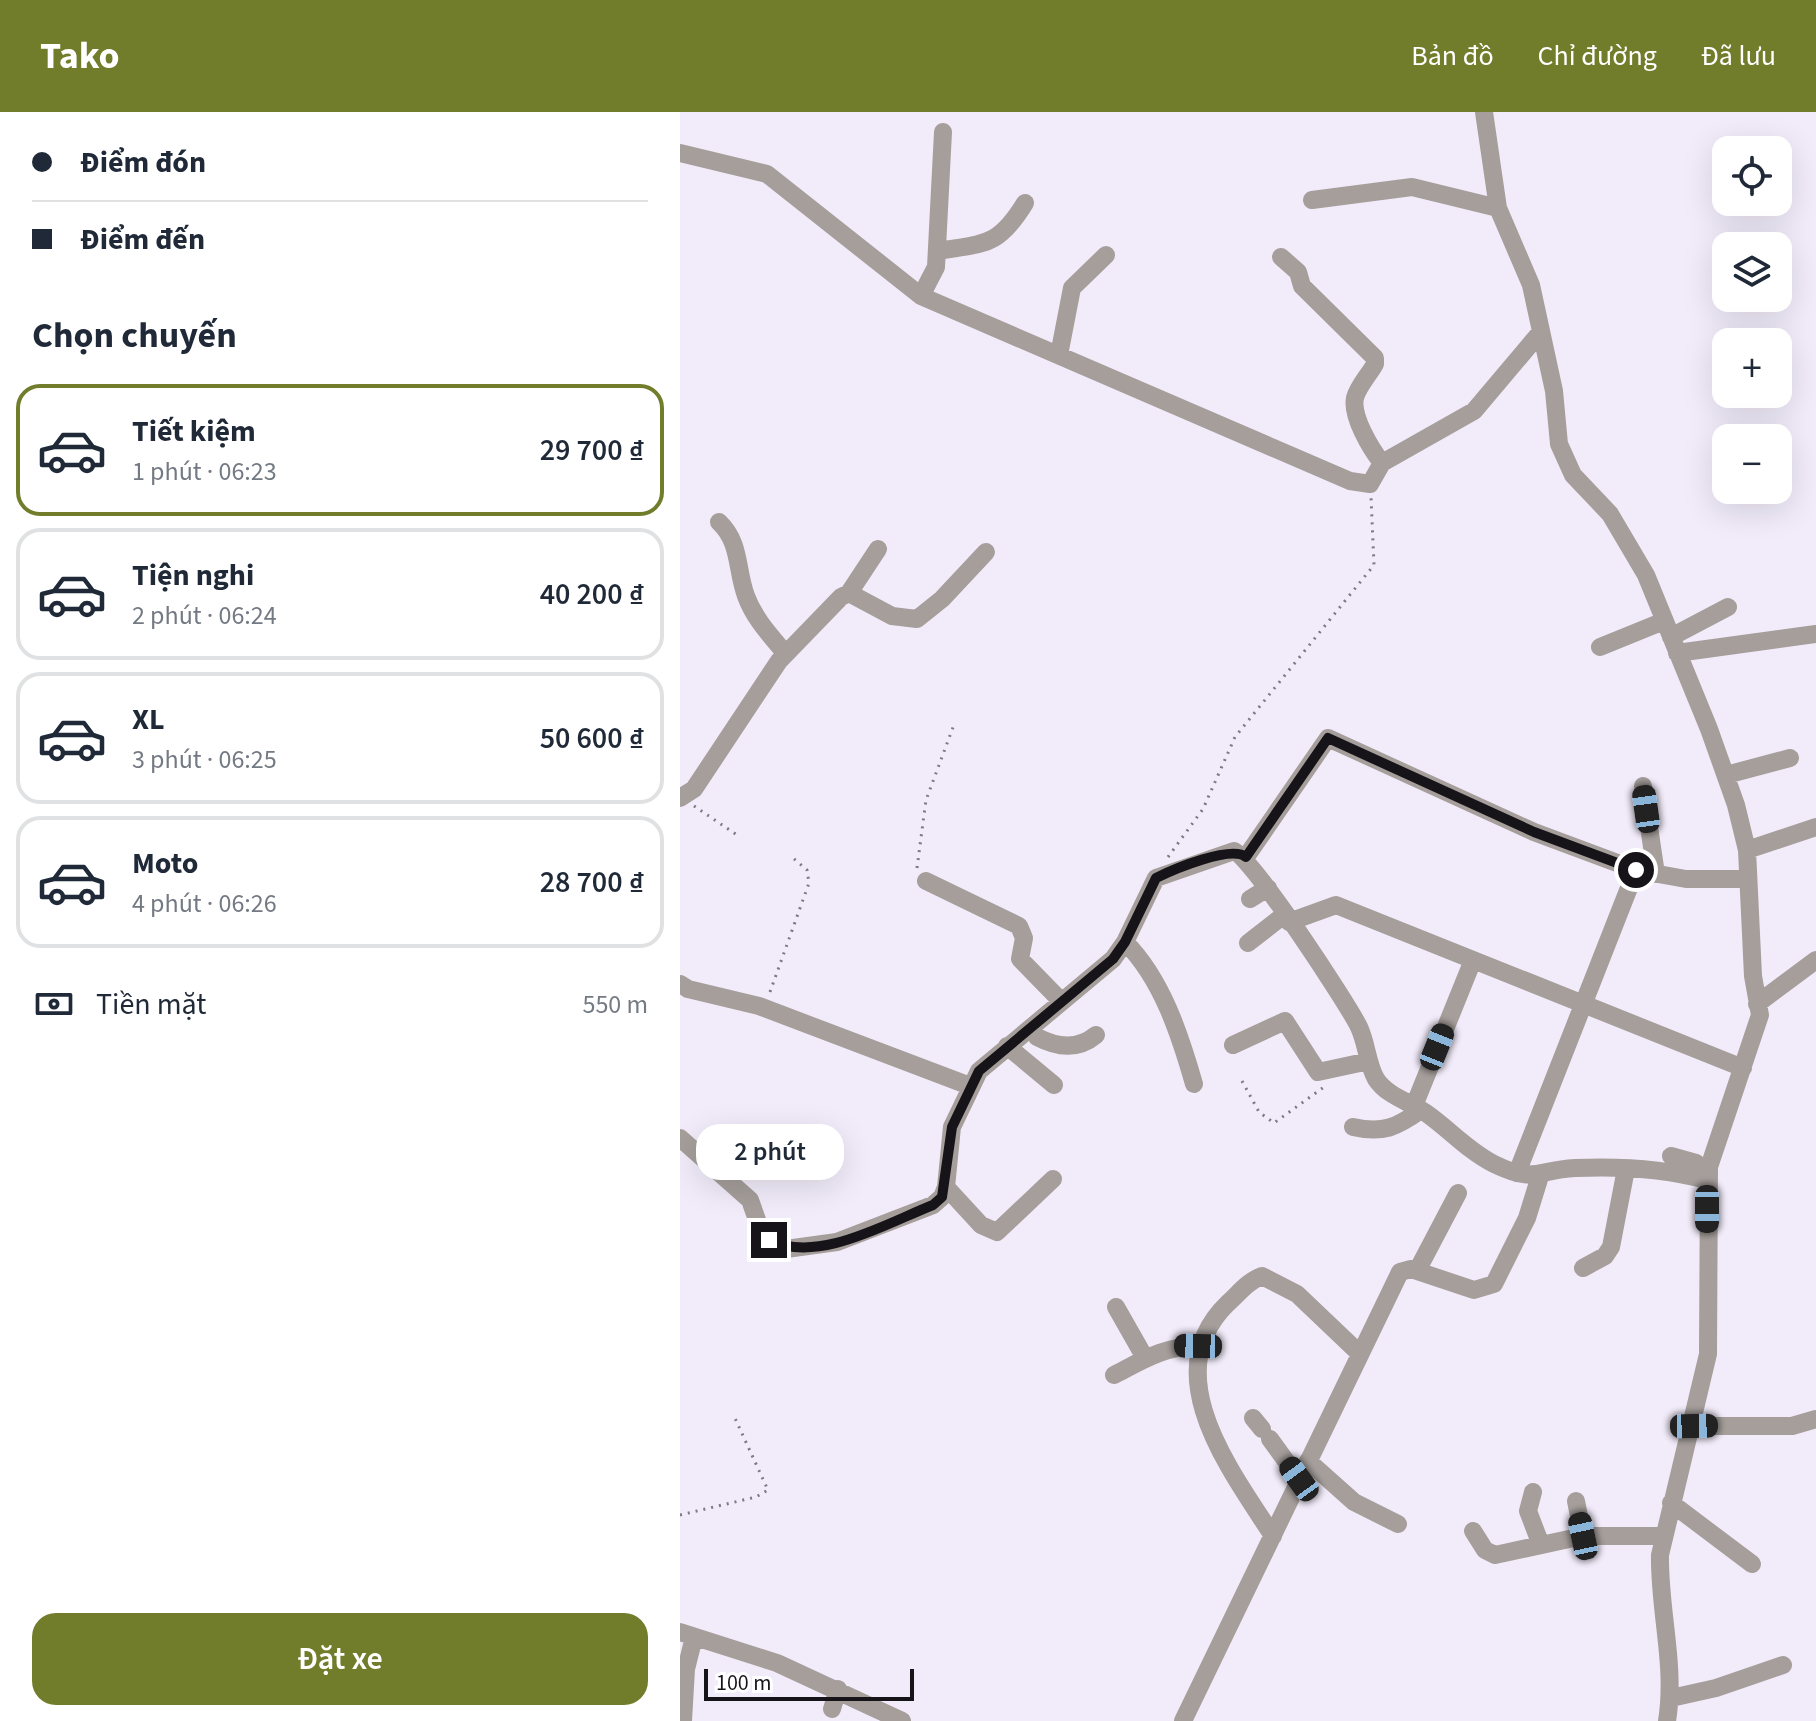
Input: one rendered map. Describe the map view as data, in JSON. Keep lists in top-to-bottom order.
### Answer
{
  "scale_bar": "100 m",
  "page": {
    "header": "Tako",
    "nav": ["Bản đồ", "Chỉ đường", "Đã lưu"],
    "banner": ["Điểm đón", "Điểm đến"],
    "map_buttons": ["+", "−"],
    "heading": "Chọn chuyến",
    "list": [
      {
        "name": "Tiết kiệm",
        "note": "1 phút · 06:23",
        "value": "29 700 ₫"
      },
      {
        "name": "Tiện nghi",
        "note": "2 phút · 06:24",
        "value": "40 200 ₫"
      },
      {
        "name": "XL",
        "note": "3 phút · 06:25",
        "value": "50 600 ₫"
      },
      {
        "name": "Moto",
        "note": "4 phút · 06:26",
        "value": "28 700 ₫"
      }
    ],
    "pay": ["Tiền mặt", "550 m"],
    "bubble": "2 phút",
    "buttons": "Đặt xe",
    "scale": "100 m"
  }
}
